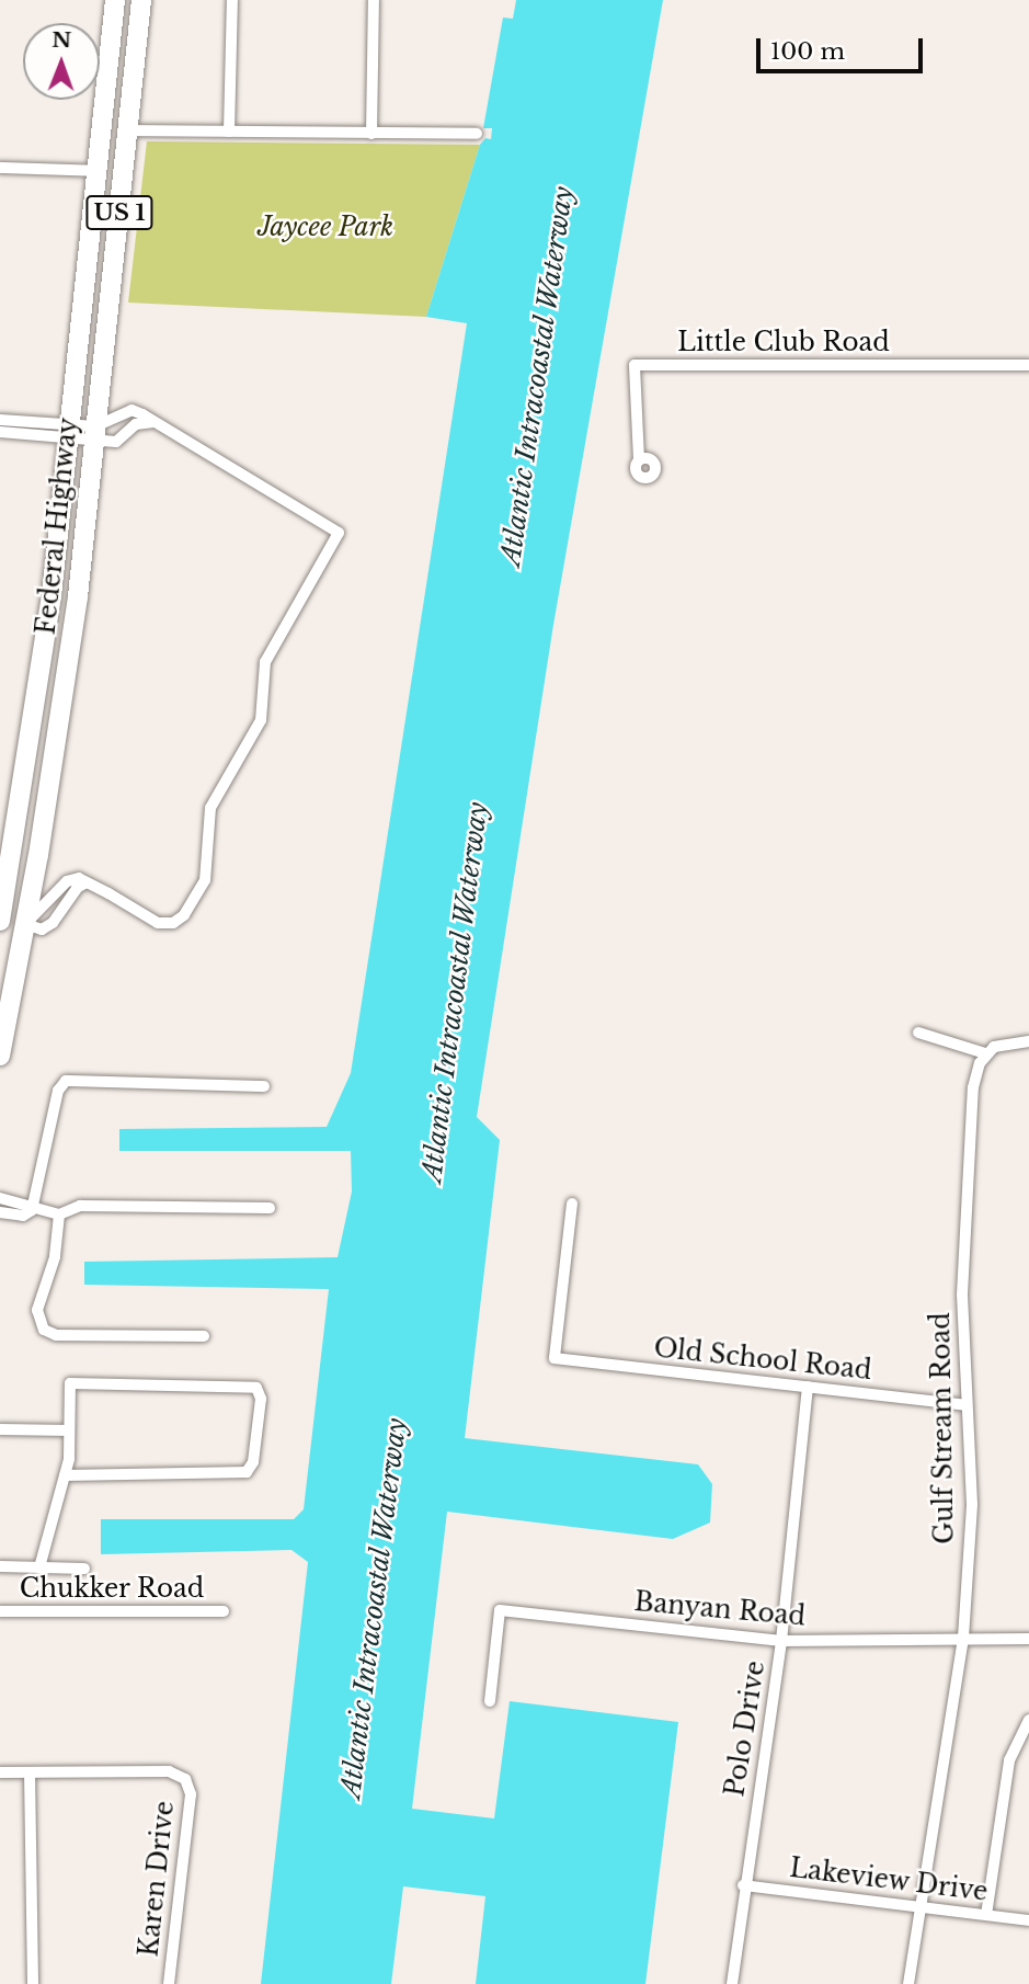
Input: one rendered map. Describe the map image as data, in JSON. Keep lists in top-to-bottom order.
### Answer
{
  "streets": {
    "main road": ["US 1", "Federal Highway"],
    "street": [
      "Little Club Road",
      "Old School Road",
      "Gulf Stream Road",
      "Chukker Road",
      "Banyan Road",
      "Polo Drive",
      "Karen Drive",
      "Lakeview Drive"
    ]
  },
  "crossings": [
    ["Old School Road", "Gulf Stream Road"],
    ["Old School Road", "Polo Drive"],
    ["Gulf Stream Road", "Banyan Road"],
    ["Gulf Stream Road", "Lakeview Drive"],
    ["Banyan Road", "Polo Drive"],
    ["Polo Drive", "Lakeview Drive"]
  ],
  "water": ["Atlantic Intracoastal Waterway"],
  "parks": ["Jaycee Park"],
  "scale_bar": "100 m",
  "north": "top"
}
